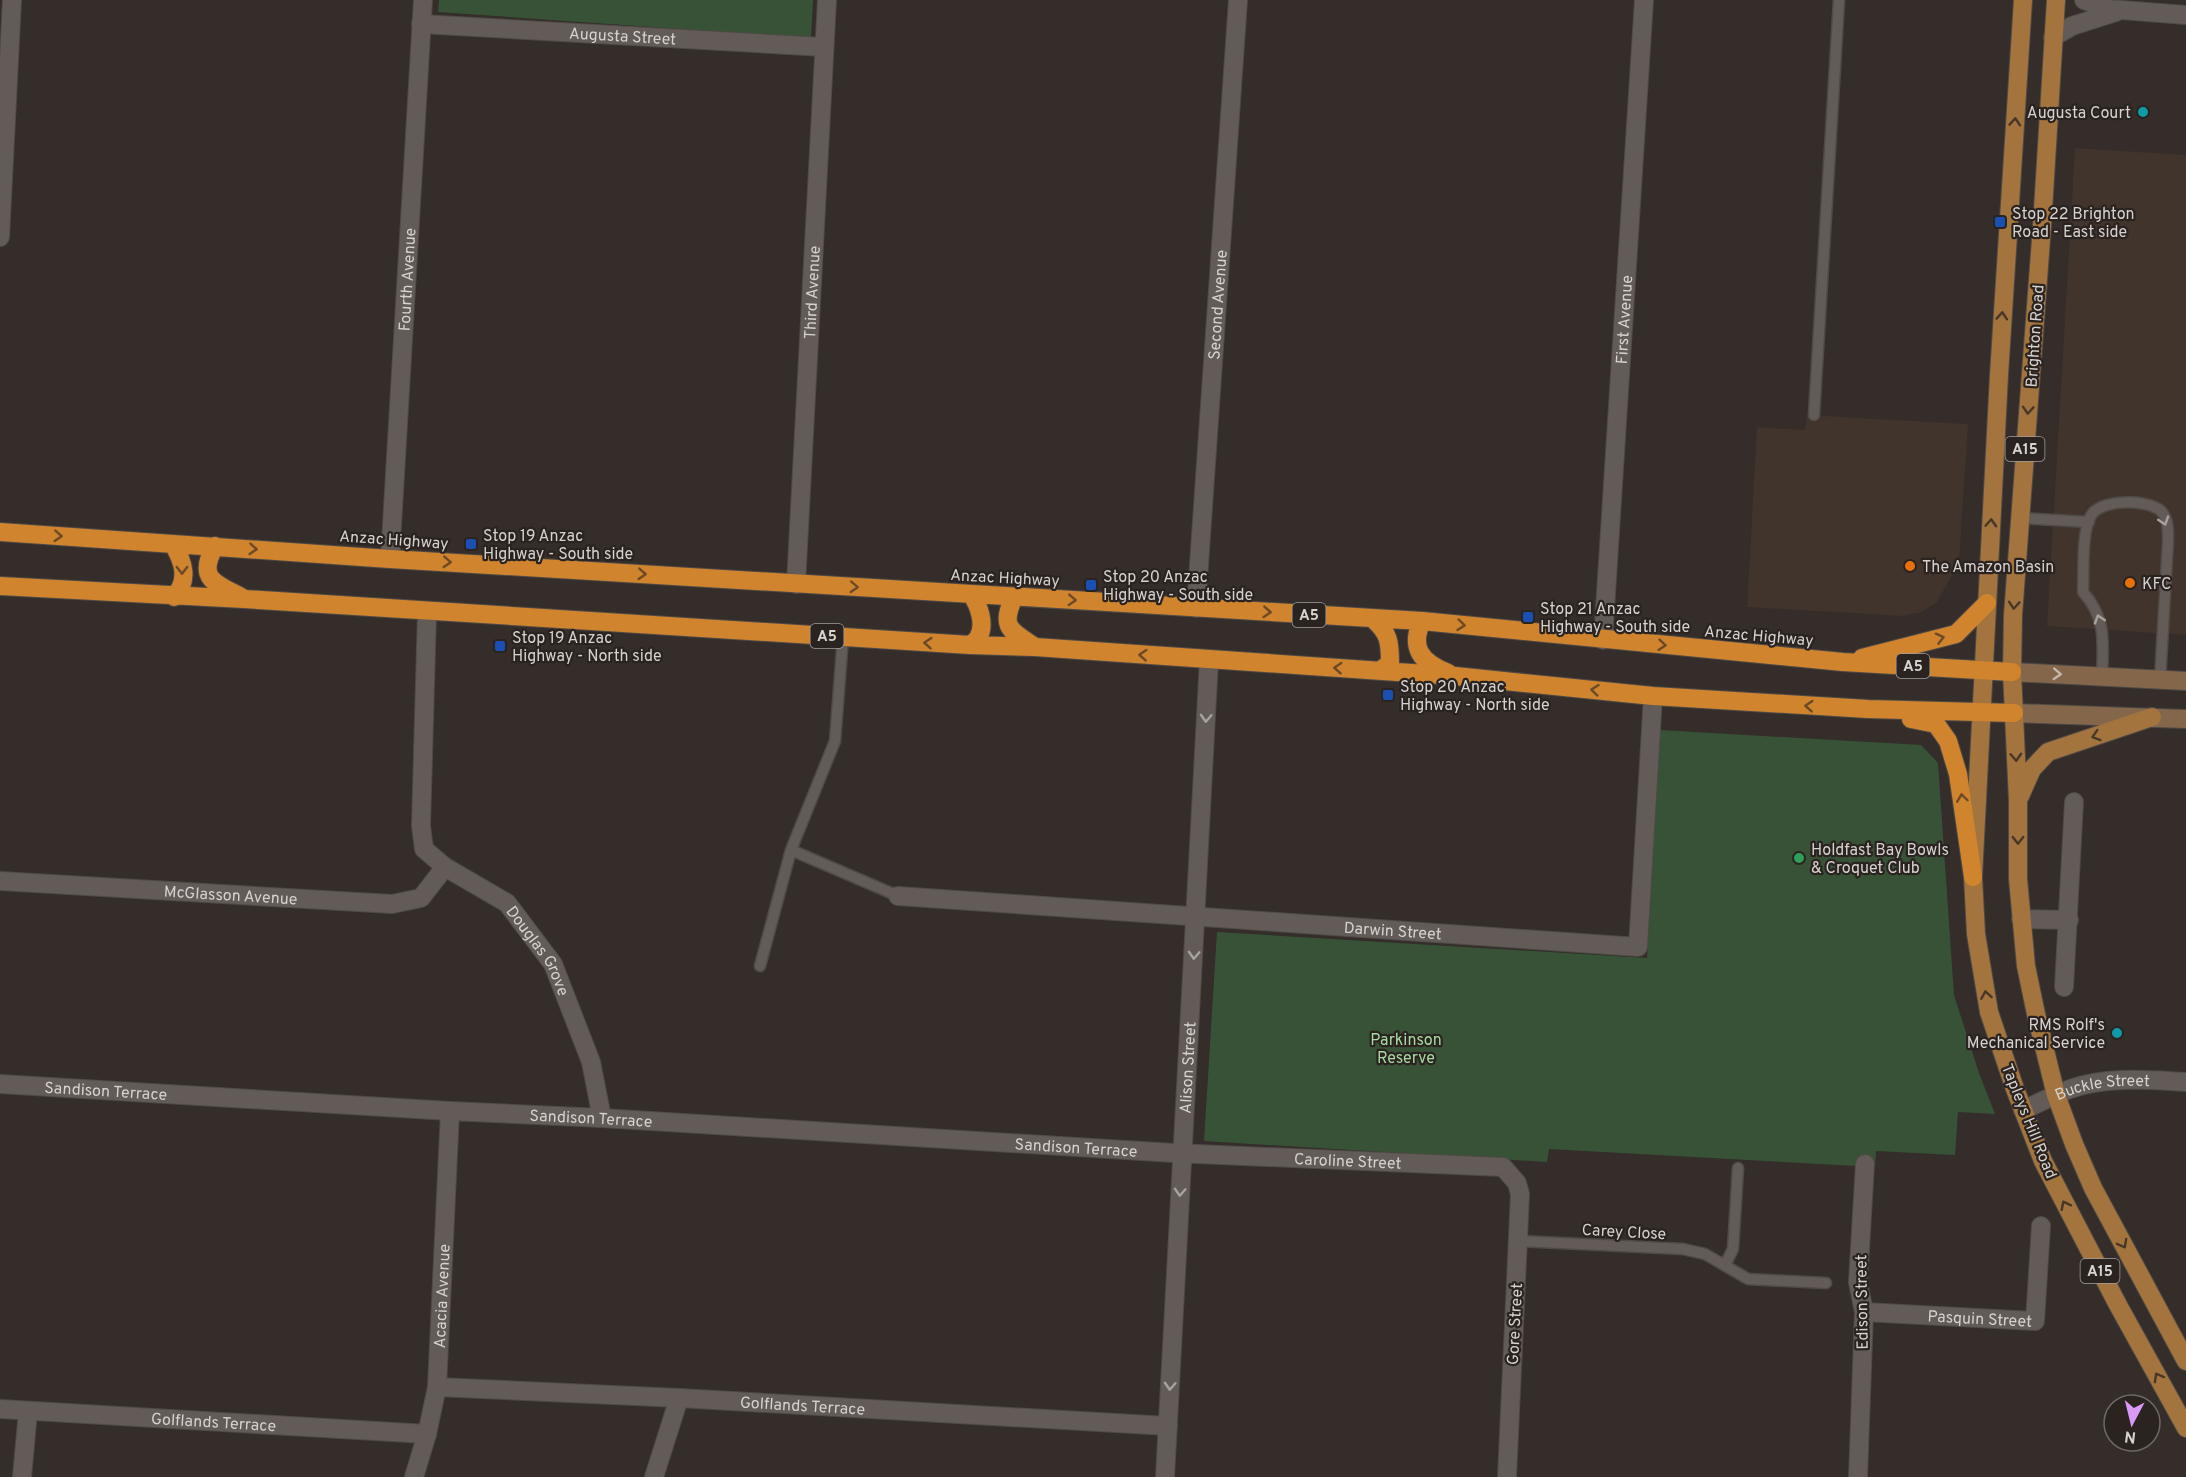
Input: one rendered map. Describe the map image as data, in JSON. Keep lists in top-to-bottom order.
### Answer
{
  "streets": {
    "highway": ["Anzac Highway", "A5"],
    "main road": ["Brighton Road", "A15", "Tapleys Hill Road"],
    "street": [
      "Augusta Street",
      "Fourth Avenue",
      "Third Avenue",
      "Second Avenue",
      "First Avenue",
      "McGlasson Avenue",
      "Darwin Street",
      "Douglas Grove",
      "Alison Street",
      "Sandison Terrace",
      "Buckle Street",
      "Caroline Street",
      "Acacia Avenue",
      "Edison Street",
      "Pasquin Street",
      "Gore Street",
      "Golflands Terrace"
    ],
    "lane": ["Carey Close"]
  },
  "crossings": [
    ["Augusta Street", "Fourth Avenue"],
    ["Augusta Street", "Third Avenue"],
    ["Fourth Avenue", "Anzac Highway"],
    ["Third Avenue", "Anzac Highway"],
    ["Second Avenue", "Anzac Highway"],
    ["First Avenue", "Anzac Highway"],
    ["Brighton Road", "A15"],
    ["Brighton Road", "Anzac Highway"],
    ["A15", "Anzac Highway"],
    ["A15", "A5"],
    ["A15", "Tapleys Hill Road"],
    ["A5", "Darwin Street"],
    ["A5", "Douglas Grove"],
    ["A5", "Alison Street"],
    ["A5", "Tapleys Hill Road"],
    ["McGlasson Avenue", "Douglas Grove"],
    ["Darwin Street", "Alison Street"],
    ["Douglas Grove", "Sandison Terrace"],
    ["Alison Street", "Sandison Terrace"],
    ["Alison Street", "Caroline Street"],
    ["Alison Street", "Golflands Terrace"],
    ["Sandison Terrace", "Caroline Street"],
    ["Sandison Terrace", "Acacia Avenue"],
    ["Buckle Street", "Tapleys Hill Road"],
    ["Caroline Street", "Gore Street"],
    ["Carey Close", "Gore Street"],
    ["Acacia Avenue", "Golflands Terrace"],
    ["Edison Street", "Pasquin Street"]
  ],
  "one_way": ["Alison Street"],
  "parks": ["Parkinson Reserve"],
  "places": {
    "other": [
      "Augusta Court",
      "The Amazon Basin",
      "KFC",
      "Holdfast Bay Bowls & Croquet Club",
      "RMS Rolf's Mechanical Service"
    ],
    "transit": [
      "Stop 22 Brighton Road - East side",
      "Stop 19 Anzac Highway - South side",
      "Stop 20 Anzac Highway - South side",
      "Stop 21 Anzac Highway - South side",
      "Stop 19 Anzac Highway - North side",
      "Stop 20 Anzac Highway - North side"
    ]
  },
  "north": "bottom"
}
